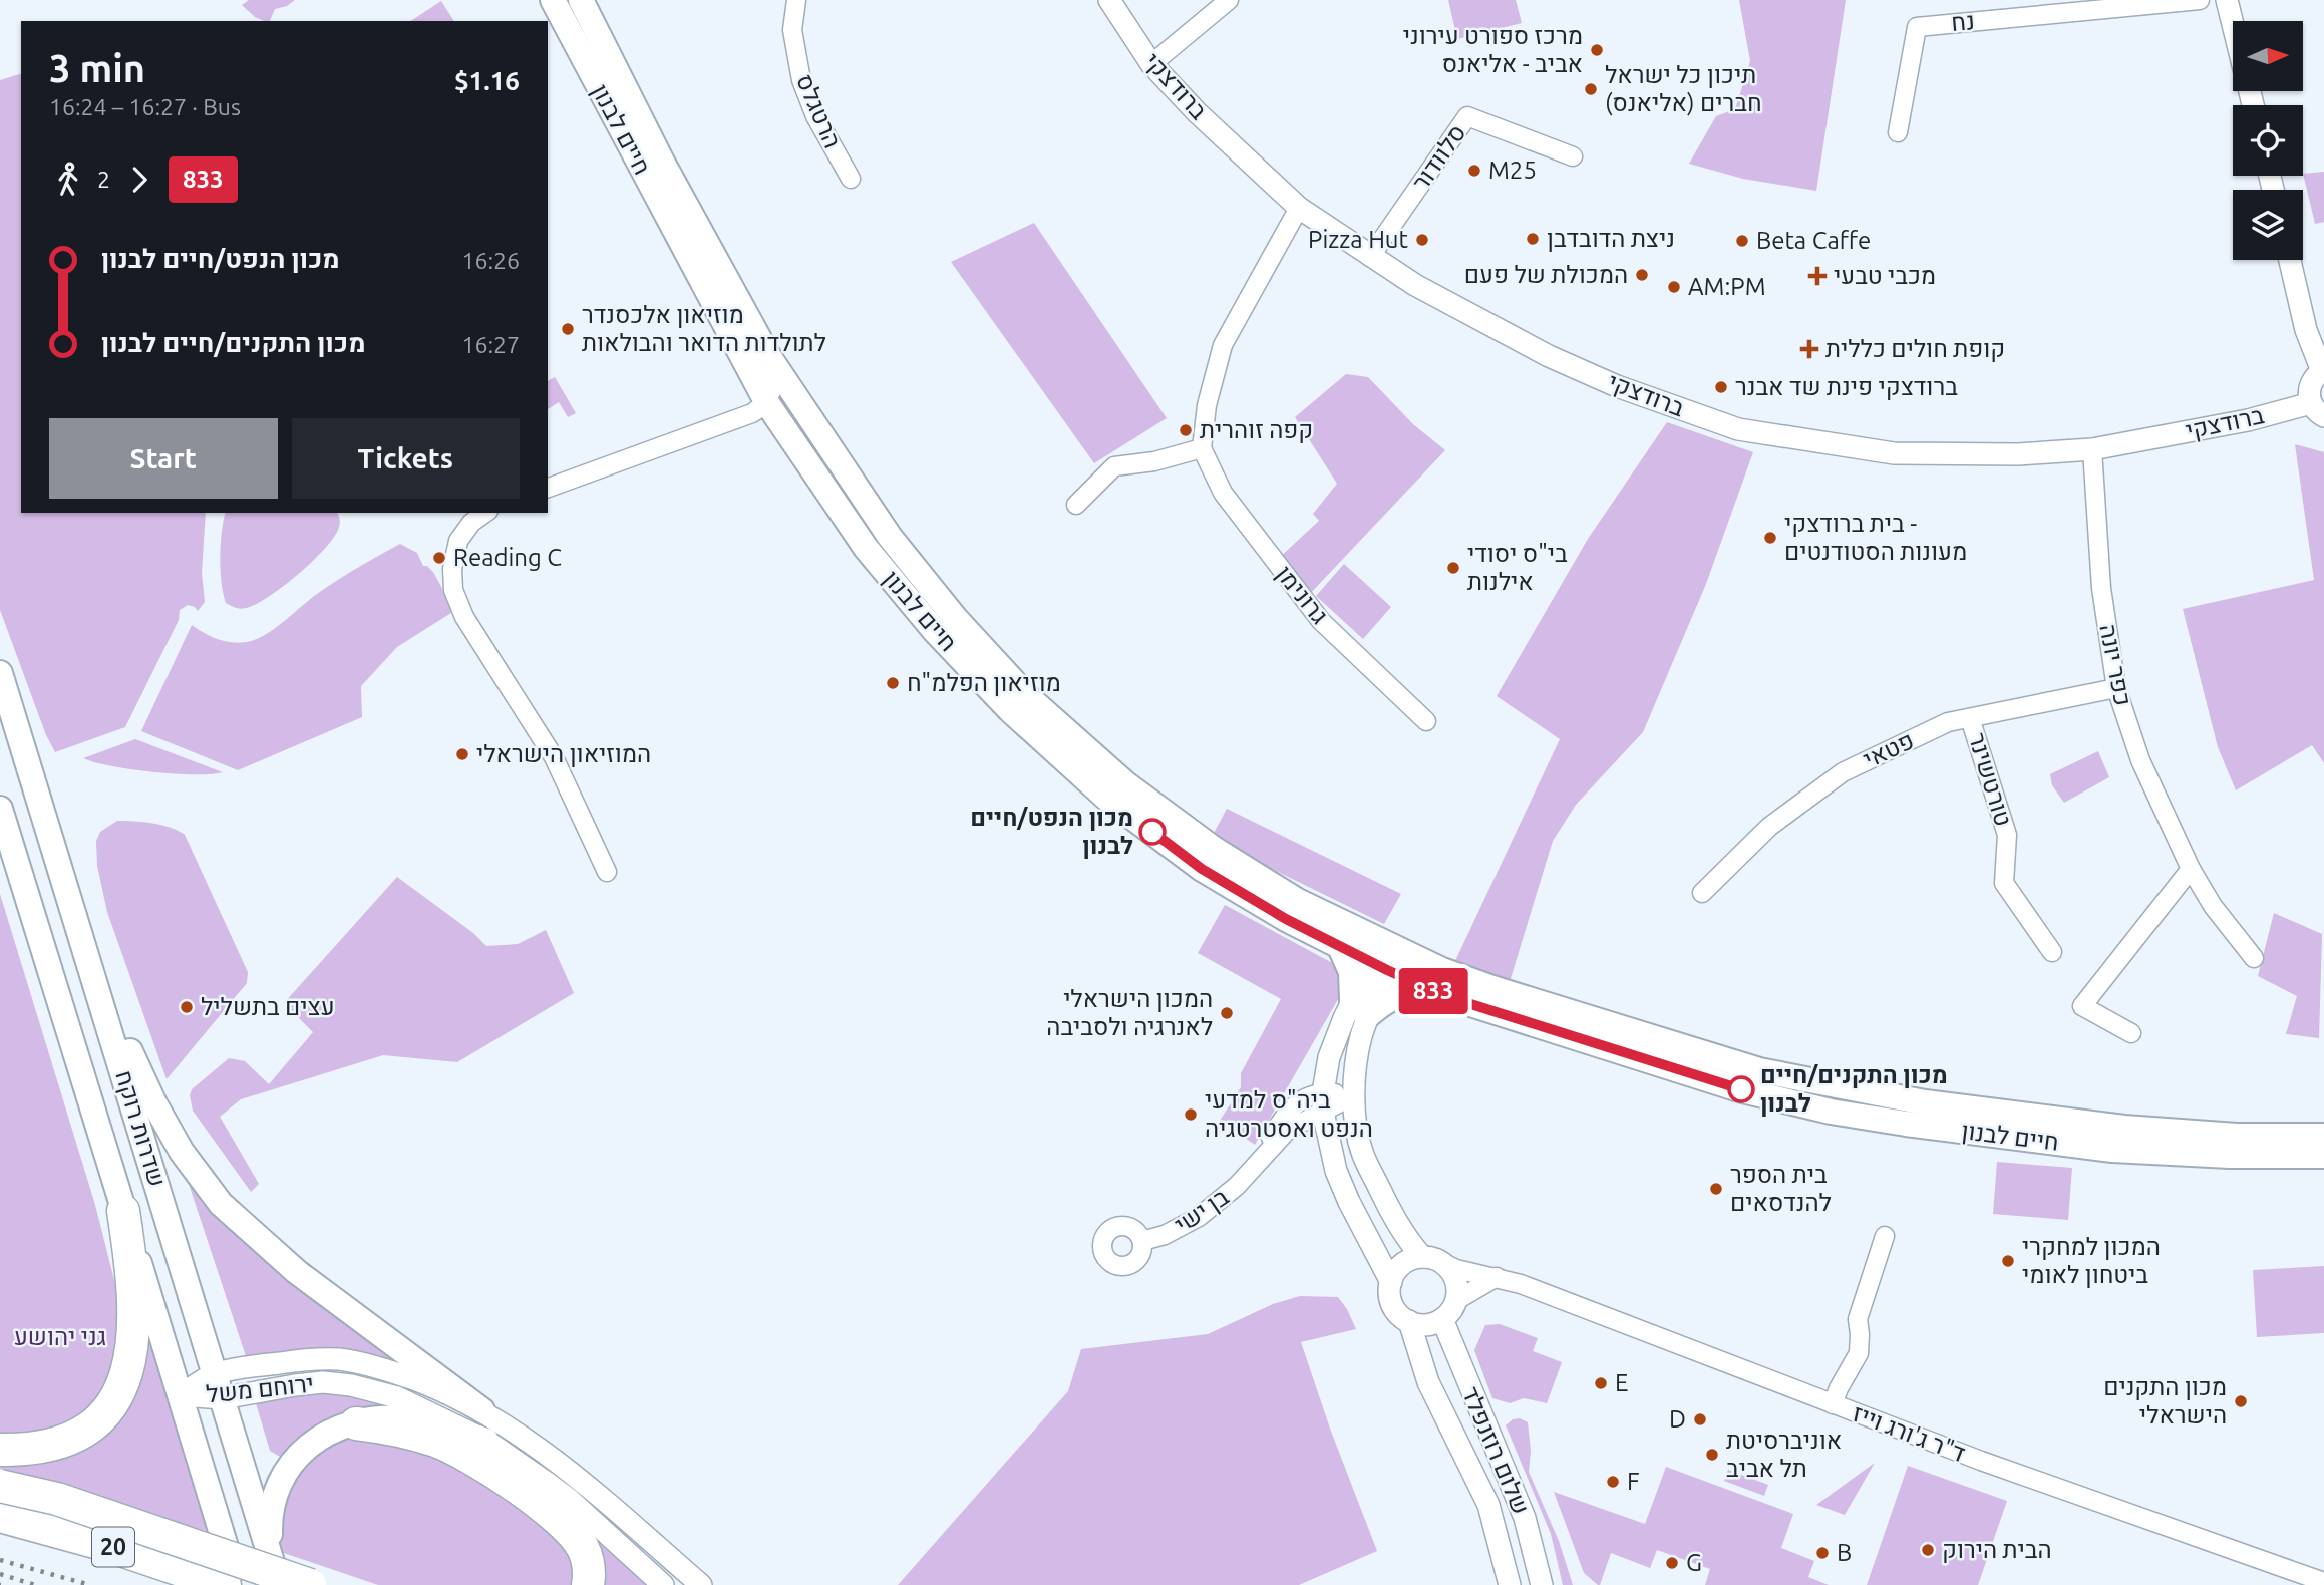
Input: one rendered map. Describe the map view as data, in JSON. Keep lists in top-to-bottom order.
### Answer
{
  "streets": {
    "highway": ["20"],
    "main road": ["חיים לבנון", "שדרות רוקח"],
    "street": [
      "נח",
      "ברודצקי",
      "הרטגלס",
      "סלוודור",
      "גרונימן",
      "כפר יונה",
      "פטאי",
      "טורטשינר",
      "בן ישי",
      "ירוחם משל",
      "ד\"ר ג'ורג וייז",
      "שלום רוזנפלד"
    ]
  },
  "crossings": [
    ["ברודצקי", "סלוודור"],
    ["ברודצקי", "כפר יונה"],
    ["כפר יונה", "פטאי"],
    ["פטאי", "טורטשינר"],
    ["שדרות רוקח", "ירוחם משל"],
    ["שדרות רוקח", "20"],
    ["ד\"ר ג'ורג וייז", "שלום רוזנפלד"]
  ],
  "parks": ["גני יהושע"],
  "places": {
    "other": [
      "מרכז ספורט עירוני אביב - אליאנס",
      "תיכון כל ישראל חברים (אליאנס)",
      "M25",
      "ניצת הדובדבן",
      "Pizza Hut",
      "Beta Caffe",
      "המכולת של פעם",
      "AM:PM",
      "מוזיאון אלכסנדר לתולדות הדואר והבולאות",
      "ברודצקי פינת שד אבנר",
      "קפה זוהרית",
      "בית ברודצקי - מעונות הסטודנטים",
      "Reading C",
      "בי\"ס יסודי אילנות",
      "מוזיאון הפלמ\"ח",
      "המוזיאון הישראלי",
      "מכון הנפט/חיים לבנון",
      "עצים בתשליל",
      "המכון הישראלי לאנרגיה ולסביבה",
      "מכון התקנים/חיים לבנון",
      "ביה\"ס למדעי הנפט ואסטרטגיה",
      "בית הספר להנדסאים",
      "המכון למחקרי ביטחון לאומי",
      "E",
      "מכון התקנים הישראלי",
      "D",
      "אוניברסיטת תל אביב",
      "F",
      "הבית הירוק",
      "B",
      "G"
    ],
    "health": ["מכבי טבעי", "קופת חולים כללית"]
  },
  "lines": ["bus line 833"],
  "north": "right",
  "page": {
    "on_map": "833",
    "heading": ["3 min", "16:24 – 16:27 · Bus", "$1.16"],
    "legs": ["2", "833"],
    "list": [
      {
        "name": "מכון הנפט/חיים לבנון",
        "value": "16:26"
      },
      {
        "name": "מכון התקנים/חיים לבנון",
        "value": "16:27"
      }
    ],
    "buttons": ["Start", "Tickets"]
  }
}
